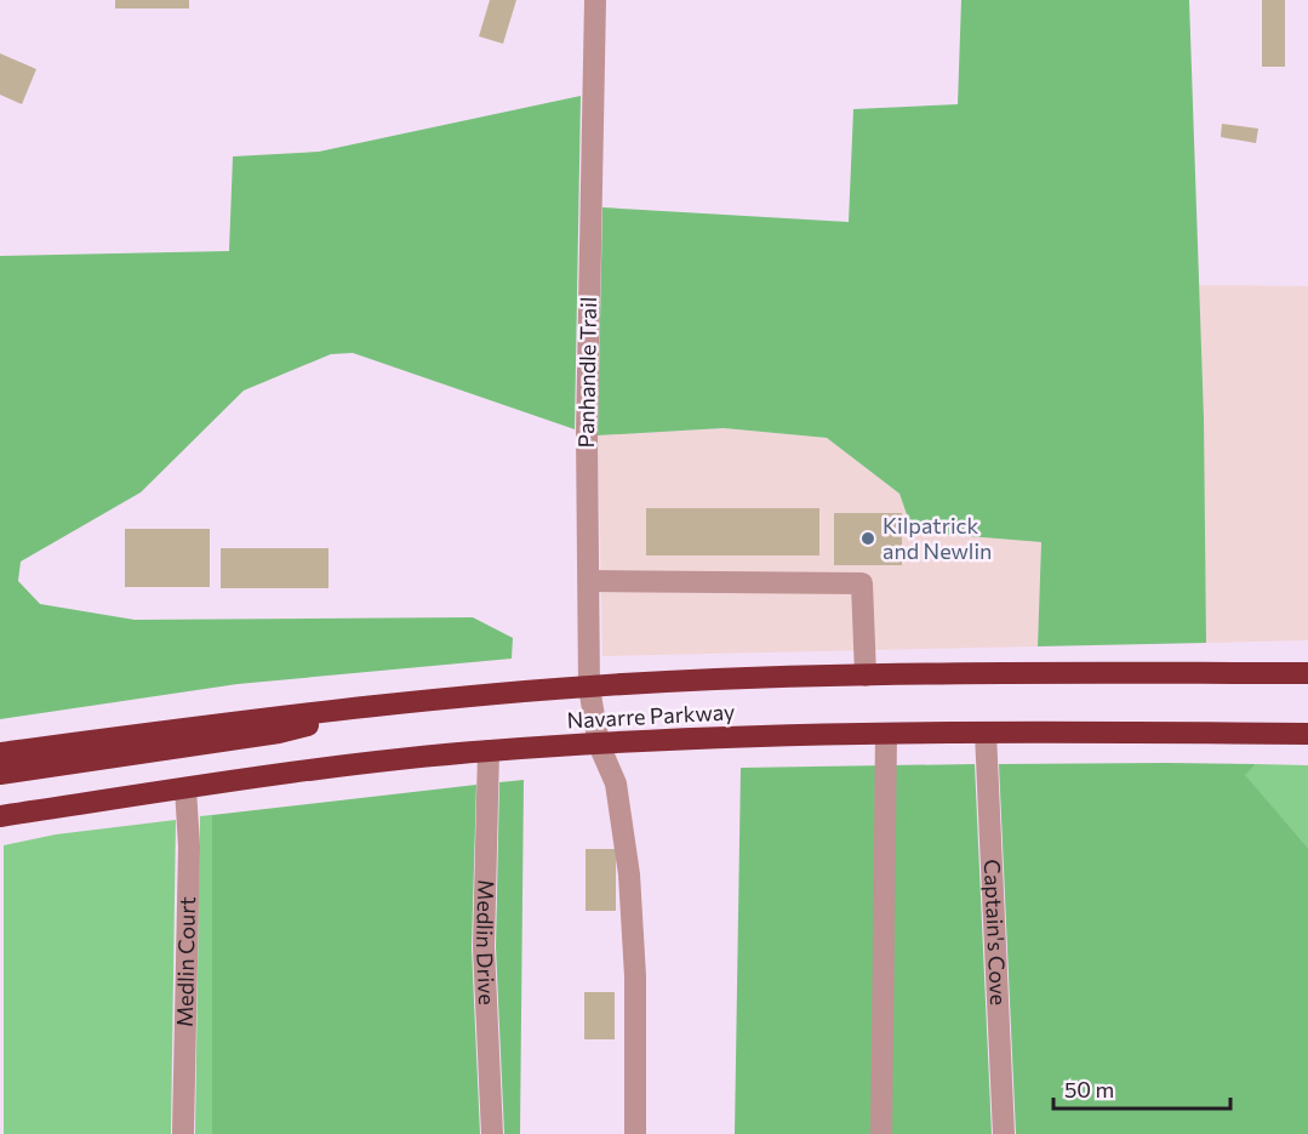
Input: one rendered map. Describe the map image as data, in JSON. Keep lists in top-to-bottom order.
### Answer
{
  "streets": {
    "highway": ["Navarre Parkway"],
    "street": [
      "Panhandle Trail",
      "Captain's Cove",
      "Medlin Drive",
      "Medlin Court"
    ]
  },
  "crossings": [
    ["Panhandle Trail", "Navarre Parkway"],
    ["Navarre Parkway", "Captain's Cove"],
    ["Navarre Parkway", "Medlin Drive"],
    ["Navarre Parkway", "Medlin Court"]
  ],
  "places": ["Kilpatrick and Newlin"],
  "scale_bar": "50 m"
}
